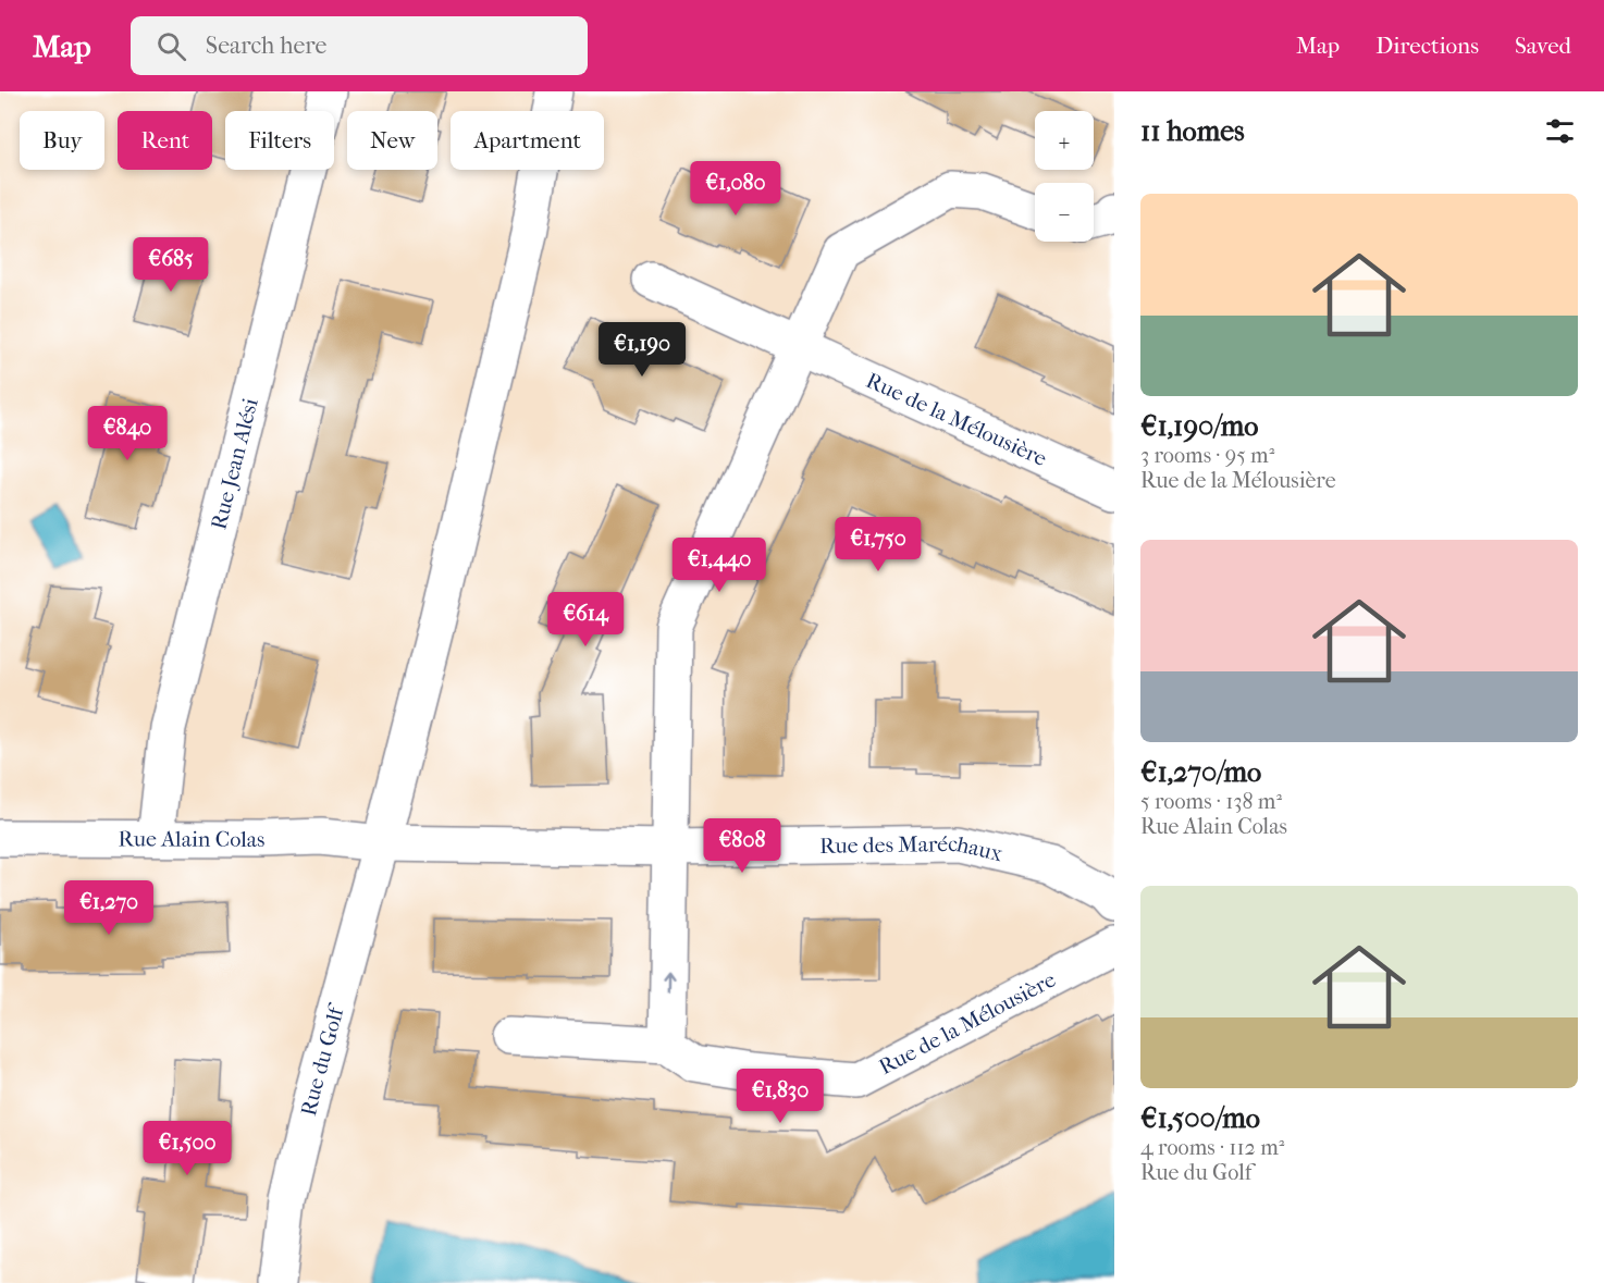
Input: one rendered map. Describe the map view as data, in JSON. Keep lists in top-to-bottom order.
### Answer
{
  "streets": {
    "street": [
      "Rue de la Mélousière",
      "Rue Jean Alési",
      "Rue Alain Colas",
      "Rue des Maréchaux",
      "Rue du Golf"
    ]
  },
  "crossings": [
    ["Rue Jean Alési", "Rue Alain Colas"],
    ["Rue Alain Colas", "Rue des Maréchaux"],
    ["Rue Alain Colas", "Rue du Golf"],
    ["Rue des Maréchaux", "Rue du Golf"]
  ],
  "page": {
    "header": "Map",
    "search": "Search here",
    "nav": ["Map", "Directions", "Saved"],
    "heading": "11 homes",
    "map_buttons": ["+", "−"],
    "chip": [
      "Buy",
      "Rent",
      "Filters",
      "New",
      "Apartment"
    ],
    "price": [
      "€1,080",
      "€685",
      "€1,190",
      "€840",
      "€1,750",
      "€1,440",
      "€614",
      "€808",
      "€1,270",
      "€1,830",
      "€1,500"
    ],
    "list": [
      {
        "name": "€1,190/mo",
        "note": "3 rooms · 95 m² · Rue de la Mélousière"
      },
      {
        "name": "€1,270/mo",
        "note": "5 rooms · 138 m² · Rue Alain Colas"
      },
      {
        "name": "€1,500/mo",
        "note": "4 rooms · 112 m² · Rue du Golf"
      }
    ]
  }
}
